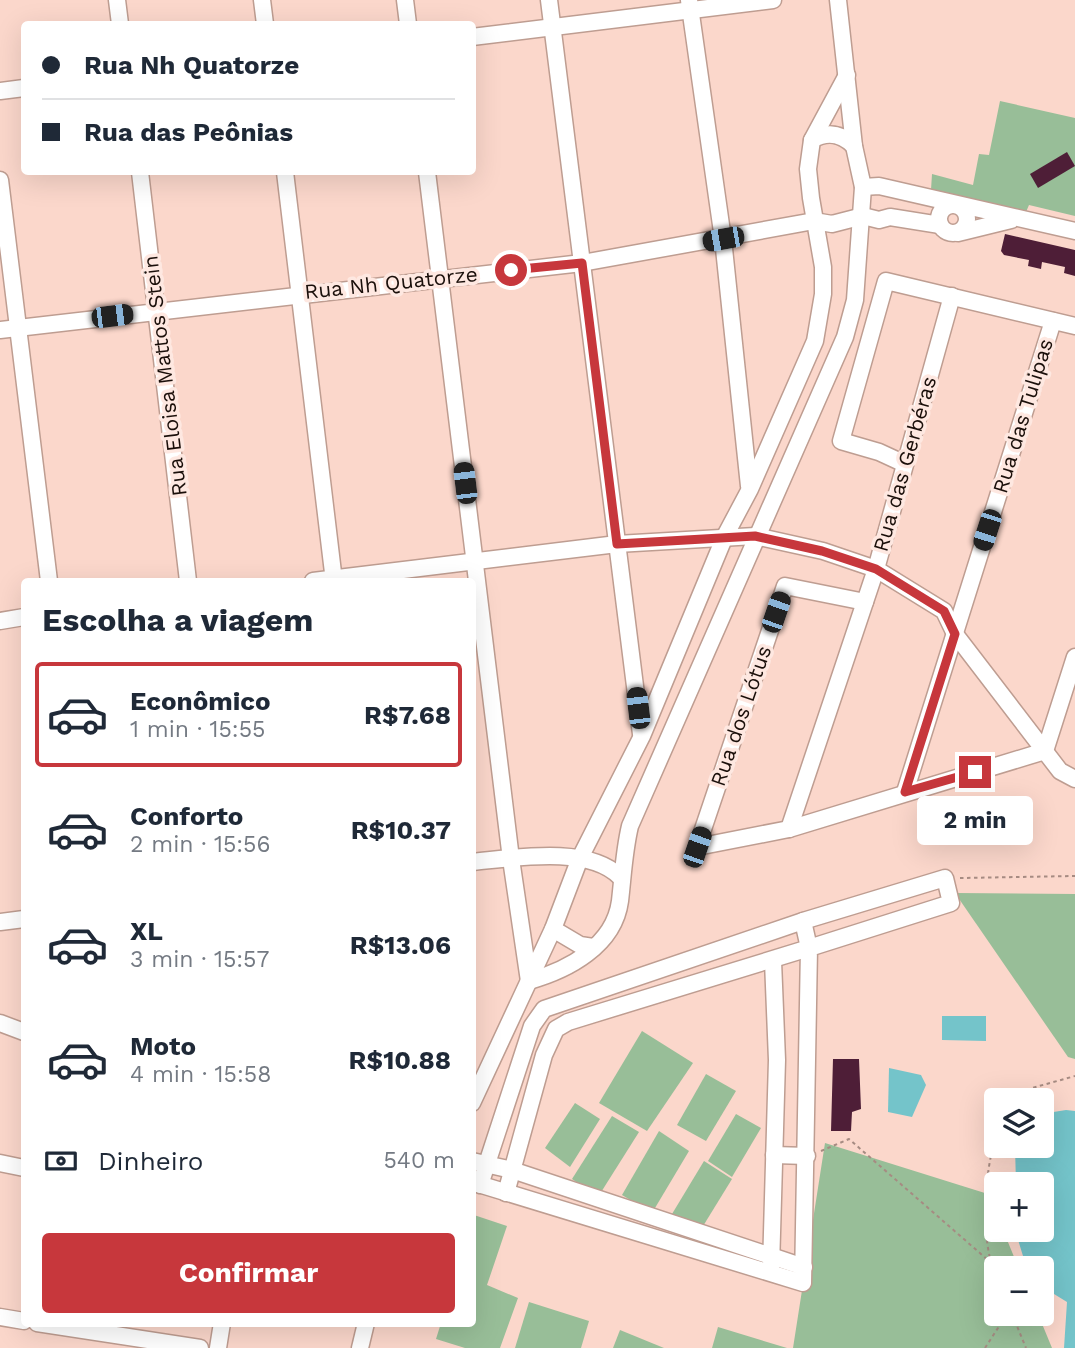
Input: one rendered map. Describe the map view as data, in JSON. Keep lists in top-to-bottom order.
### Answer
{
  "streets": {
    "street": [
      "Rua Nh Quatorze",
      "Rua Eloisa Mattos Stein",
      "Rua das Tulipas",
      "Rua das Gerbéras",
      "Rua dos Lótus"
    ]
  },
  "crossings": [
    ["Rua Nh Quatorze", "Rua Eloisa Mattos Stein"],
    ["Rua das Gerbéras", "Rua dos Lótus"]
  ],
  "page": {
    "banner": ["Rua Nh Quatorze", "Rua das Peônias"],
    "heading": "Escolha a viagem",
    "list": [
      {
        "name": "Econômico",
        "note": "1 min · 15:55",
        "value": "R$7.68"
      },
      {
        "name": "Conforto",
        "note": "2 min · 15:56",
        "value": "R$10.37"
      },
      {
        "name": "XL",
        "note": "3 min · 15:57",
        "value": "R$13.06"
      },
      {
        "name": "Moto",
        "note": "4 min · 15:58",
        "value": "R$10.88"
      }
    ],
    "bubble": "2 min",
    "map_buttons": ["+", "−"],
    "pay": ["Dinheiro", "540 m"],
    "buttons": "Confirmar"
  }
}
